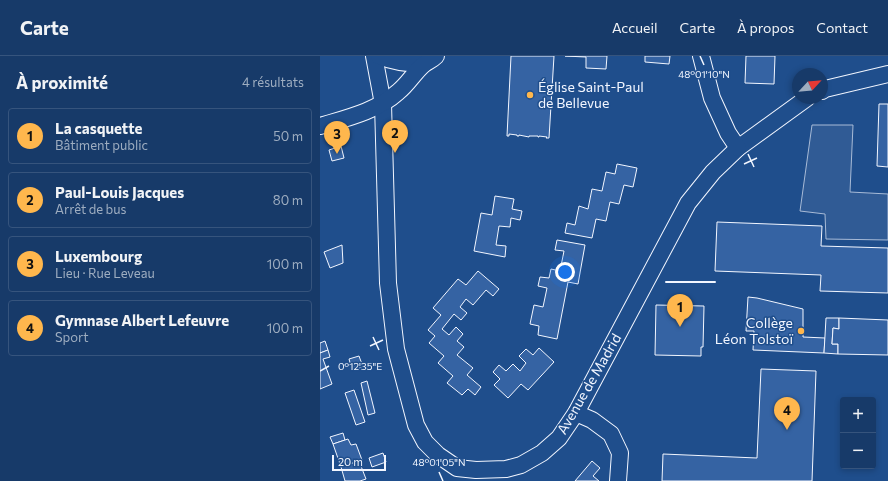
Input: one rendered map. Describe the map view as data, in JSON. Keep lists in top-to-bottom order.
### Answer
{
  "streets": {
    "street": ["Avenue de Madrid"]
  },
  "places": ["Église Saint-Paul de Bellevue", "Collège Léon Tolstoï"],
  "scale_bar": "20 m",
  "north": "top right",
  "page": {
    "header": "Carte",
    "nav": [
      "Accueil",
      "Carte",
      "À propos",
      "Contact"
    ],
    "heading": ["À proximité", "4 résultats"],
    "list": [
      {
        "mark": "1",
        "name": "La casquette",
        "note": "Bâtiment public",
        "value": "50 m"
      },
      {
        "mark": "2",
        "name": "Paul-Louis Jacques",
        "note": "Arrêt de bus",
        "value": "80 m"
      },
      {
        "mark": "3",
        "name": "Luxembourg",
        "note": "Lieu · Rue Leveau",
        "value": "100 m"
      },
      {
        "mark": "4",
        "name": "Gymnase Albert Lefeuvre",
        "note": "Sport",
        "value": "100 m"
      }
    ],
    "pins": [
      "2",
      "3",
      "1",
      "4"
    ],
    "map_buttons": ["+", "−"],
    "scale": "20 m"
  },
  "coordinates": ["48°01'10\"N", "0°12'35\"E", "48°01'05\"N"]
}
